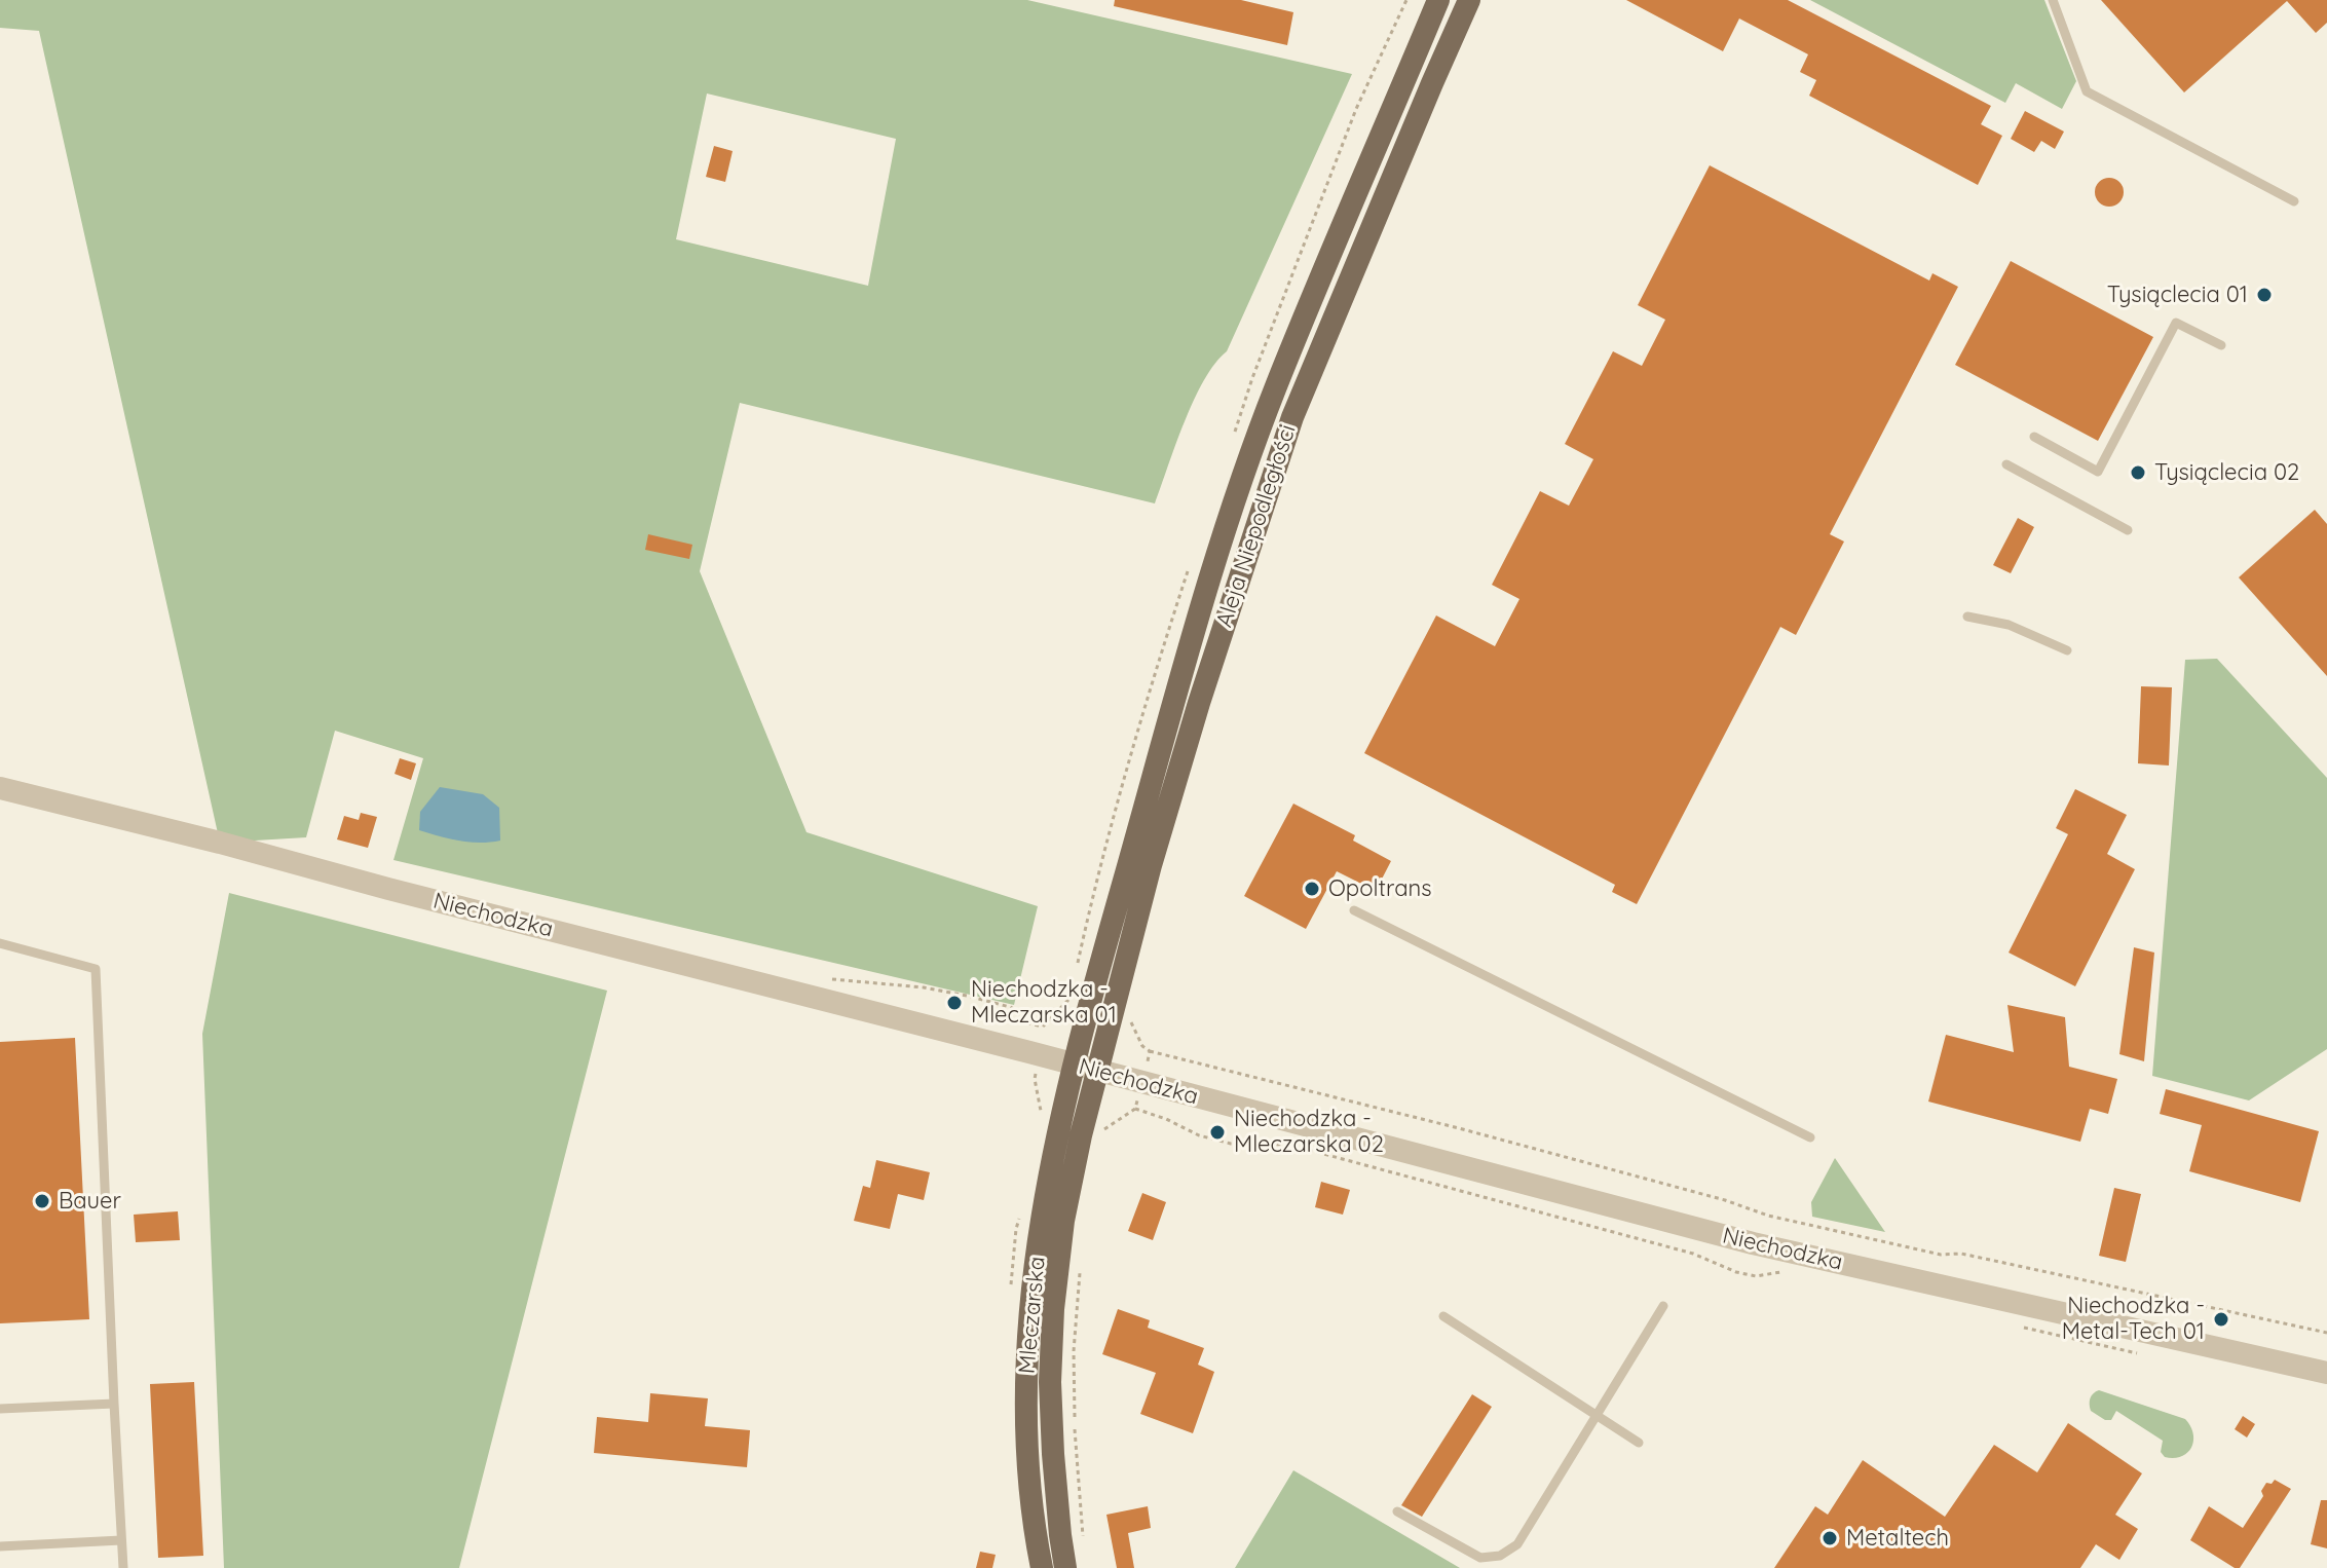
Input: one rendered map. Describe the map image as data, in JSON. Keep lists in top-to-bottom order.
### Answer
{
  "streets": {
    "main road": ["Aleja Niepodległości", "Mleczarska"],
    "street": ["Niechodzka"]
  },
  "crossings": [
    ["Aleja Niepodległości", "Niechodzka"],
    ["Aleja Niepodległości", "Mleczarska"],
    ["Niechodzka", "Mleczarska"]
  ],
  "places": [
    "Tysiąclecia 01",
    "Tysiąclecia 02",
    "Opoltrans",
    "Niechodzka - Mleczarska 01",
    "Niechodzka - Mleczarska 02",
    "Bauer",
    "Niechodzka - Metal-Tech 01",
    "Metaltech"
  ]
}
